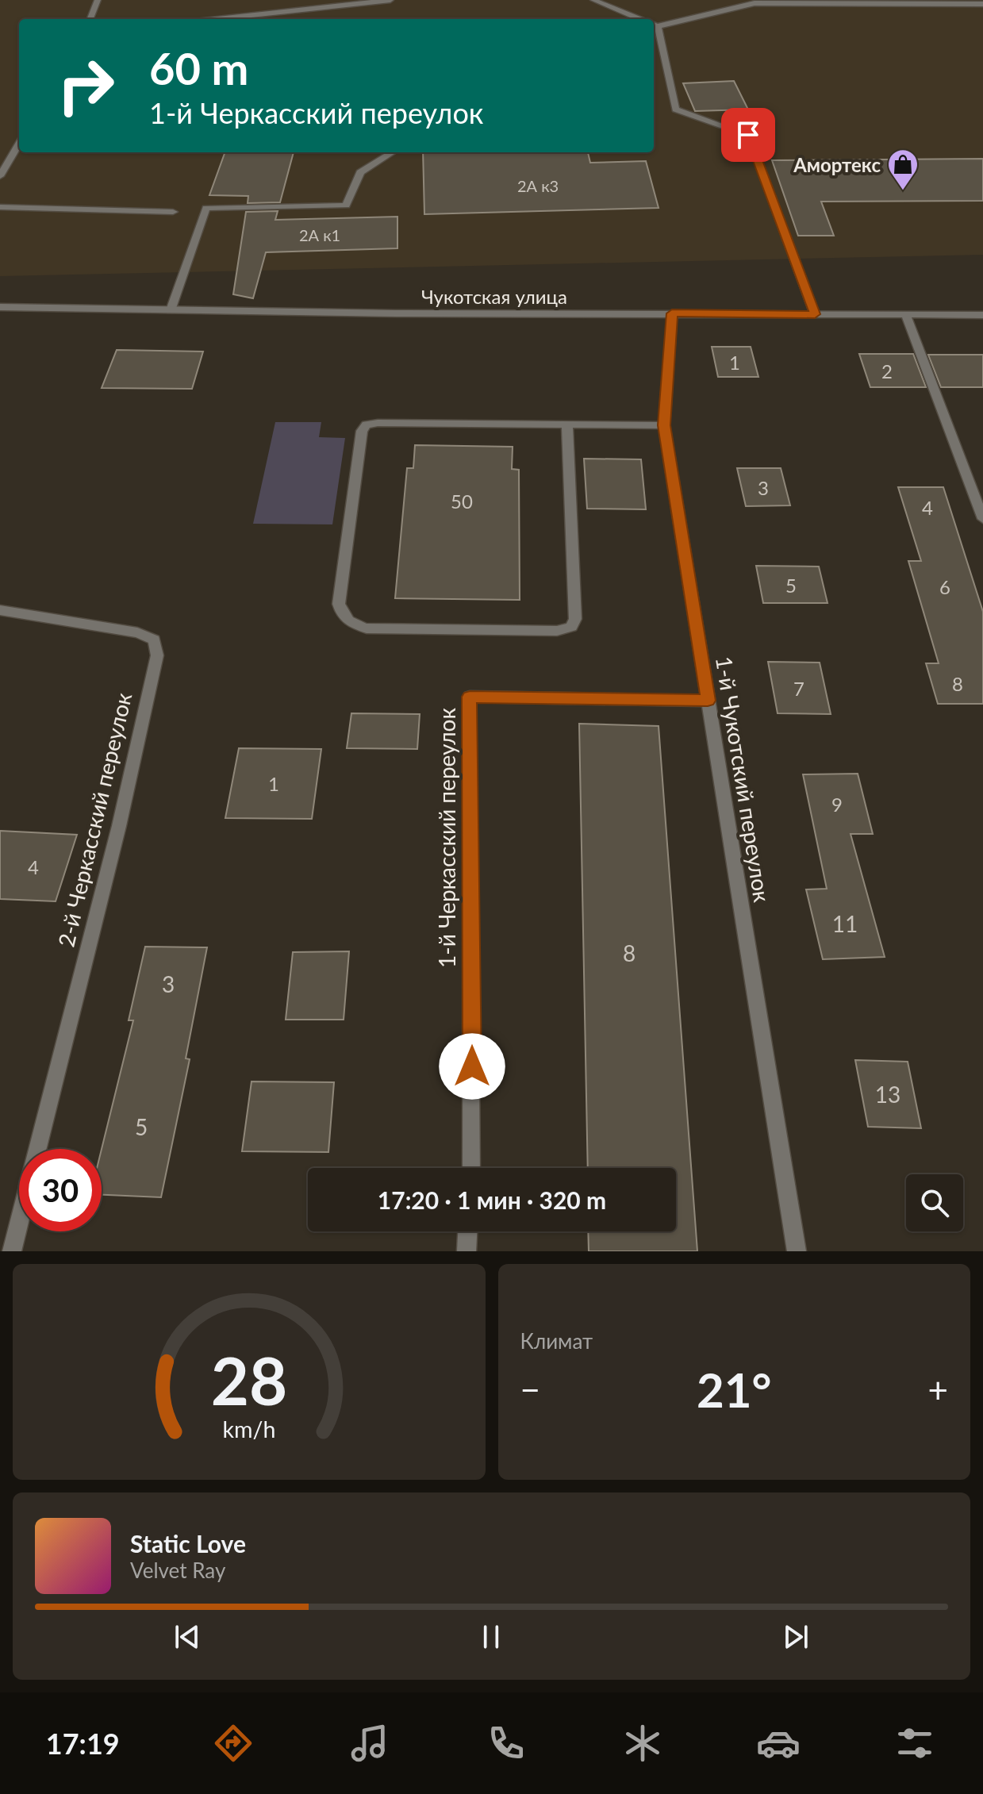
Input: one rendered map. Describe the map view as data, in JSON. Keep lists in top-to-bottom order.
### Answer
{
  "streets": {
    "street": [
      "Чукотская улица",
      "1-й Чукотский переулок",
      "2-й Черкасский переулок",
      "1-й Черкасский переулок"
    ]
  },
  "crossings": [
    ["Чукотская улица", "1-й Чукотский переулок"],
    ["1-й Чукотский переулок", "1-й Черкасский переулок"]
  ],
  "places": {
    "shop": ["Амортекс"]
  },
  "house_numbers": [
    "2А к3",
    "2А к1",
    "1",
    "2",
    "3",
    "50",
    "4",
    "5",
    "6",
    "8",
    "7",
    "1",
    "9",
    "4",
    "11",
    "8",
    "3",
    "13",
    "5"
  ],
  "page": {
    "turn": ["60 m", "1-й Черкасский переулок"],
    "limit": "30",
    "trip": "17:20 · 1 мин · 320 m",
    "tile": "Климат",
    "heat": ["−", "21°", "+"],
    "song": ["Static Love", "Velvet Ray"],
    "tabs": "17:19",
    "gauge": ["28", "km/h"]
  }
}
